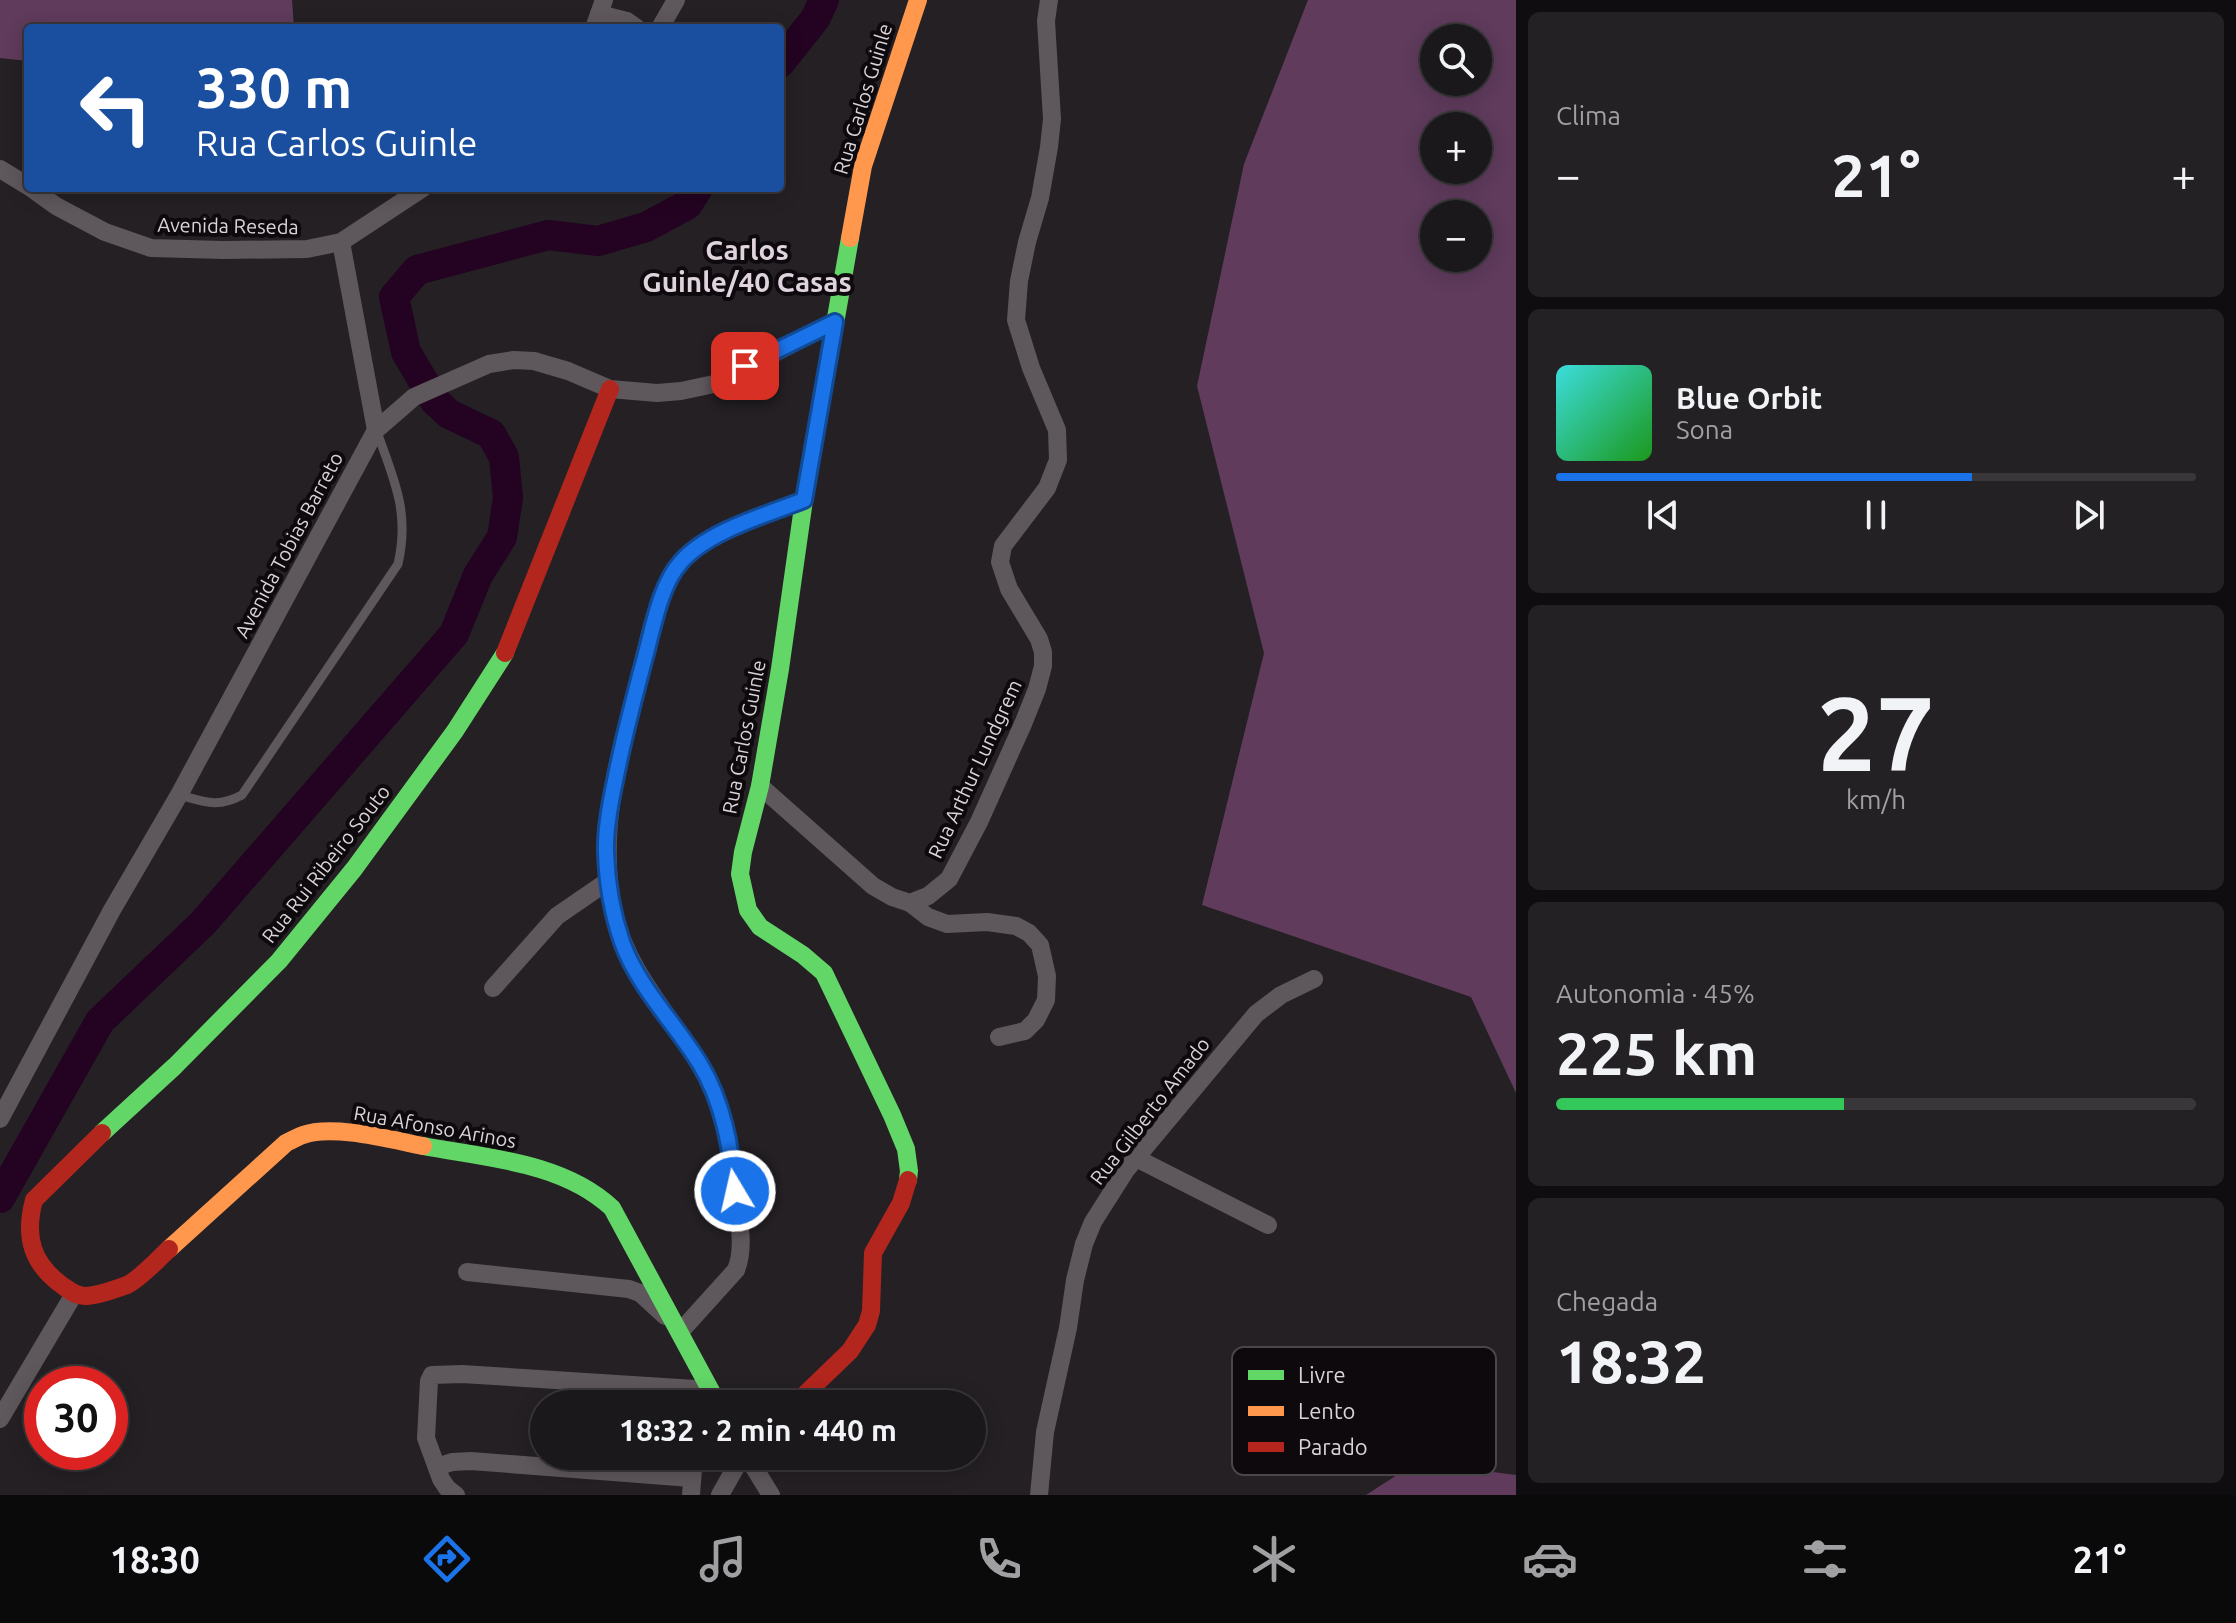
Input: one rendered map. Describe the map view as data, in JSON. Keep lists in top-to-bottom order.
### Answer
{
  "streets": {
    "street": [
      "Rua Carlos Guinle",
      "Avenida Reseda",
      "Avenida Tobias Barreto",
      "Rua Arthur Lundgrem",
      "Rua Rui Ribeiro Souto",
      "Rua Gilberto Amado",
      "Rua Afonso Arinos"
    ]
  },
  "crossings": [
    ["Rua Carlos Guinle", "Avenida Tobias Barreto"],
    ["Avenida Tobias Barreto", "Rua Rui Ribeiro Souto"],
    ["Rua Rui Ribeiro Souto", "Rua Afonso Arinos"]
  ],
  "districts": ["Carlos Guinle/40 Casas"],
  "legend": ["Livre", "Lento", "Parado"],
  "page": {
    "tile": [
      "Clima",
      ["27", "km/h"],
      ["Autonomia · 45%", "225 km"],
      ["Chegada", "18:32"]
    ],
    "map_buttons": ["+", "−"],
    "turn": ["330 m", "Rua Carlos Guinle"],
    "heat": ["−", "21°", "+"],
    "song": ["Blue Orbit", "Sona"],
    "limit": "30",
    "trip": "18:32 · 2 min · 440 m",
    "tabs": ["18:30", "21°"]
  }
}
